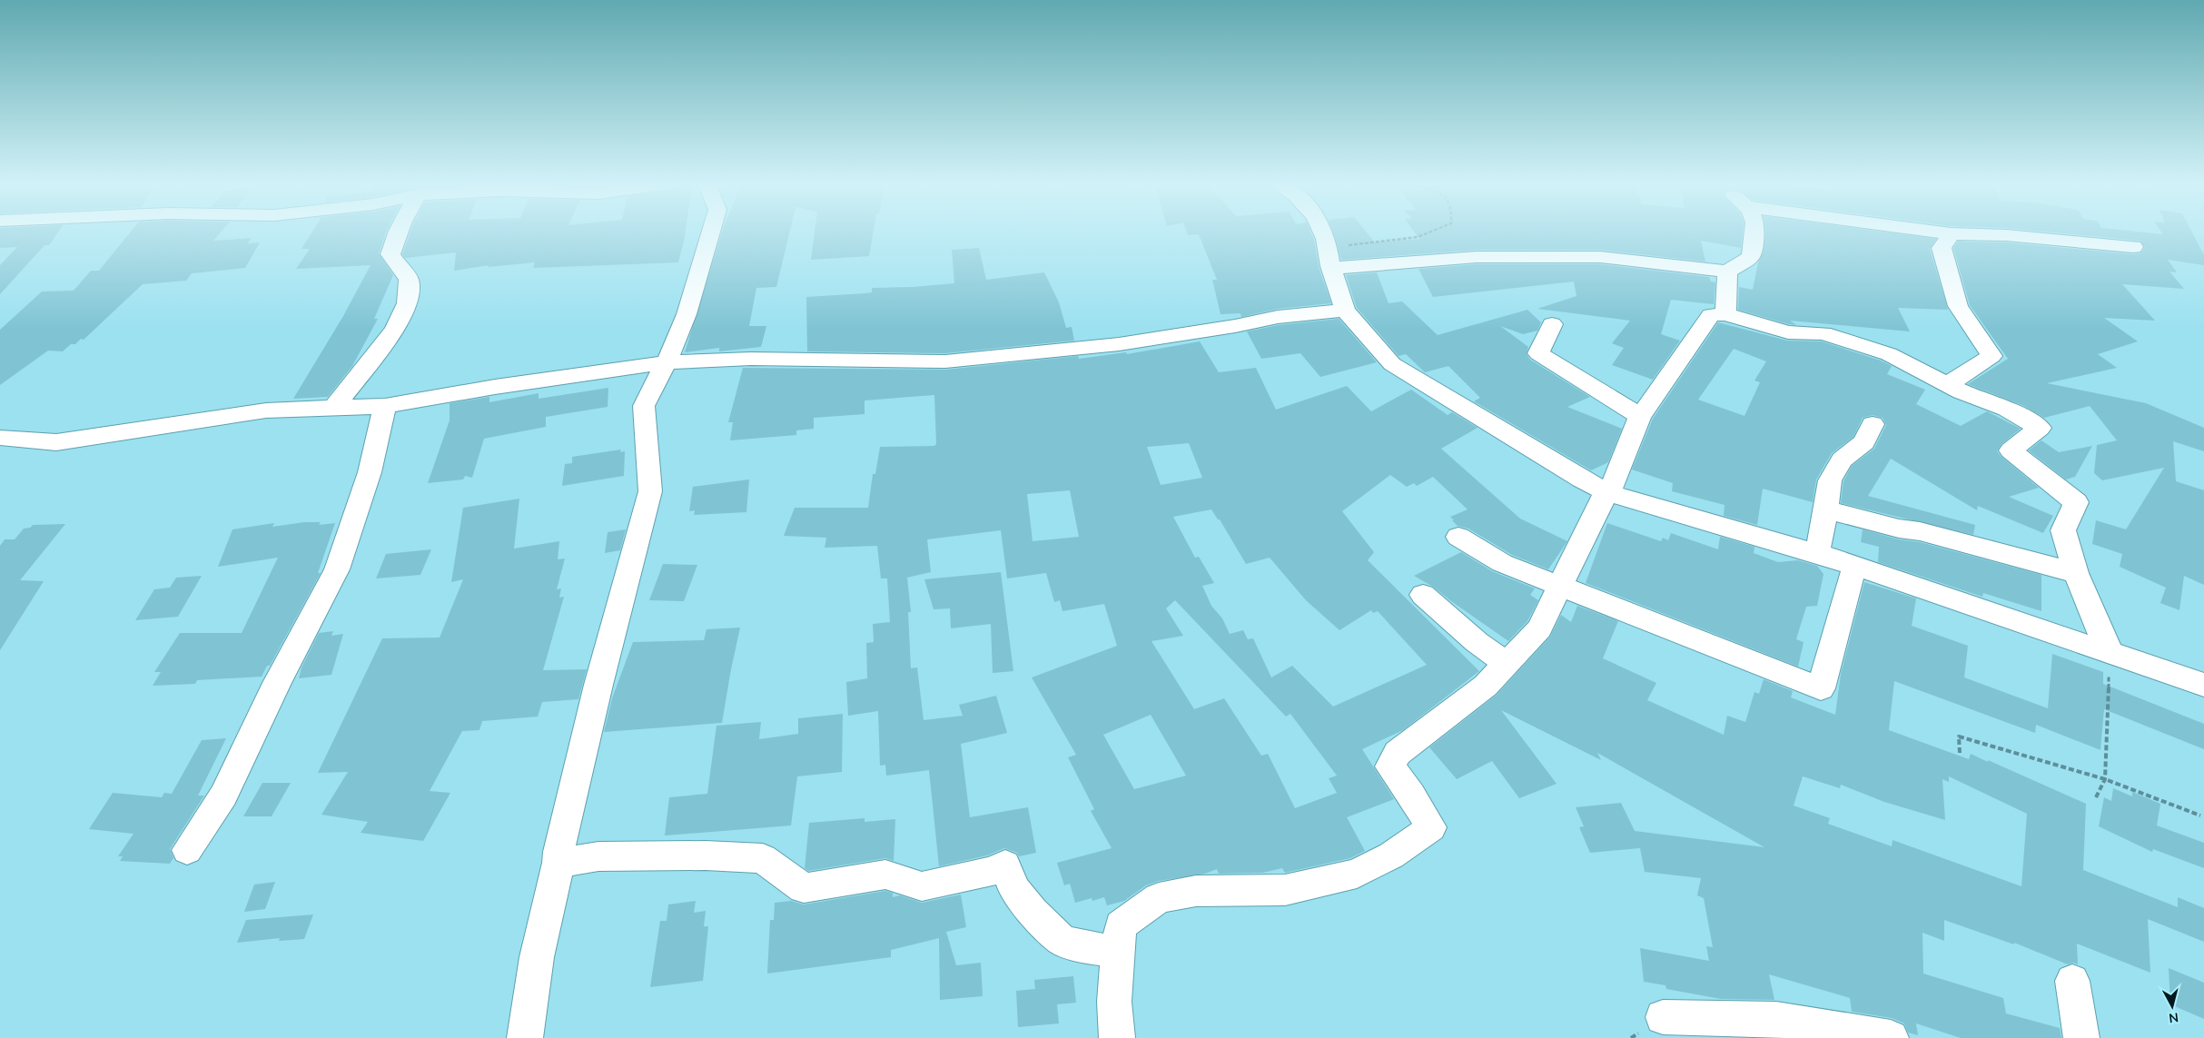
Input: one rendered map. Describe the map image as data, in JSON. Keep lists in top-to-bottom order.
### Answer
{
  "north": "bottom"
}
